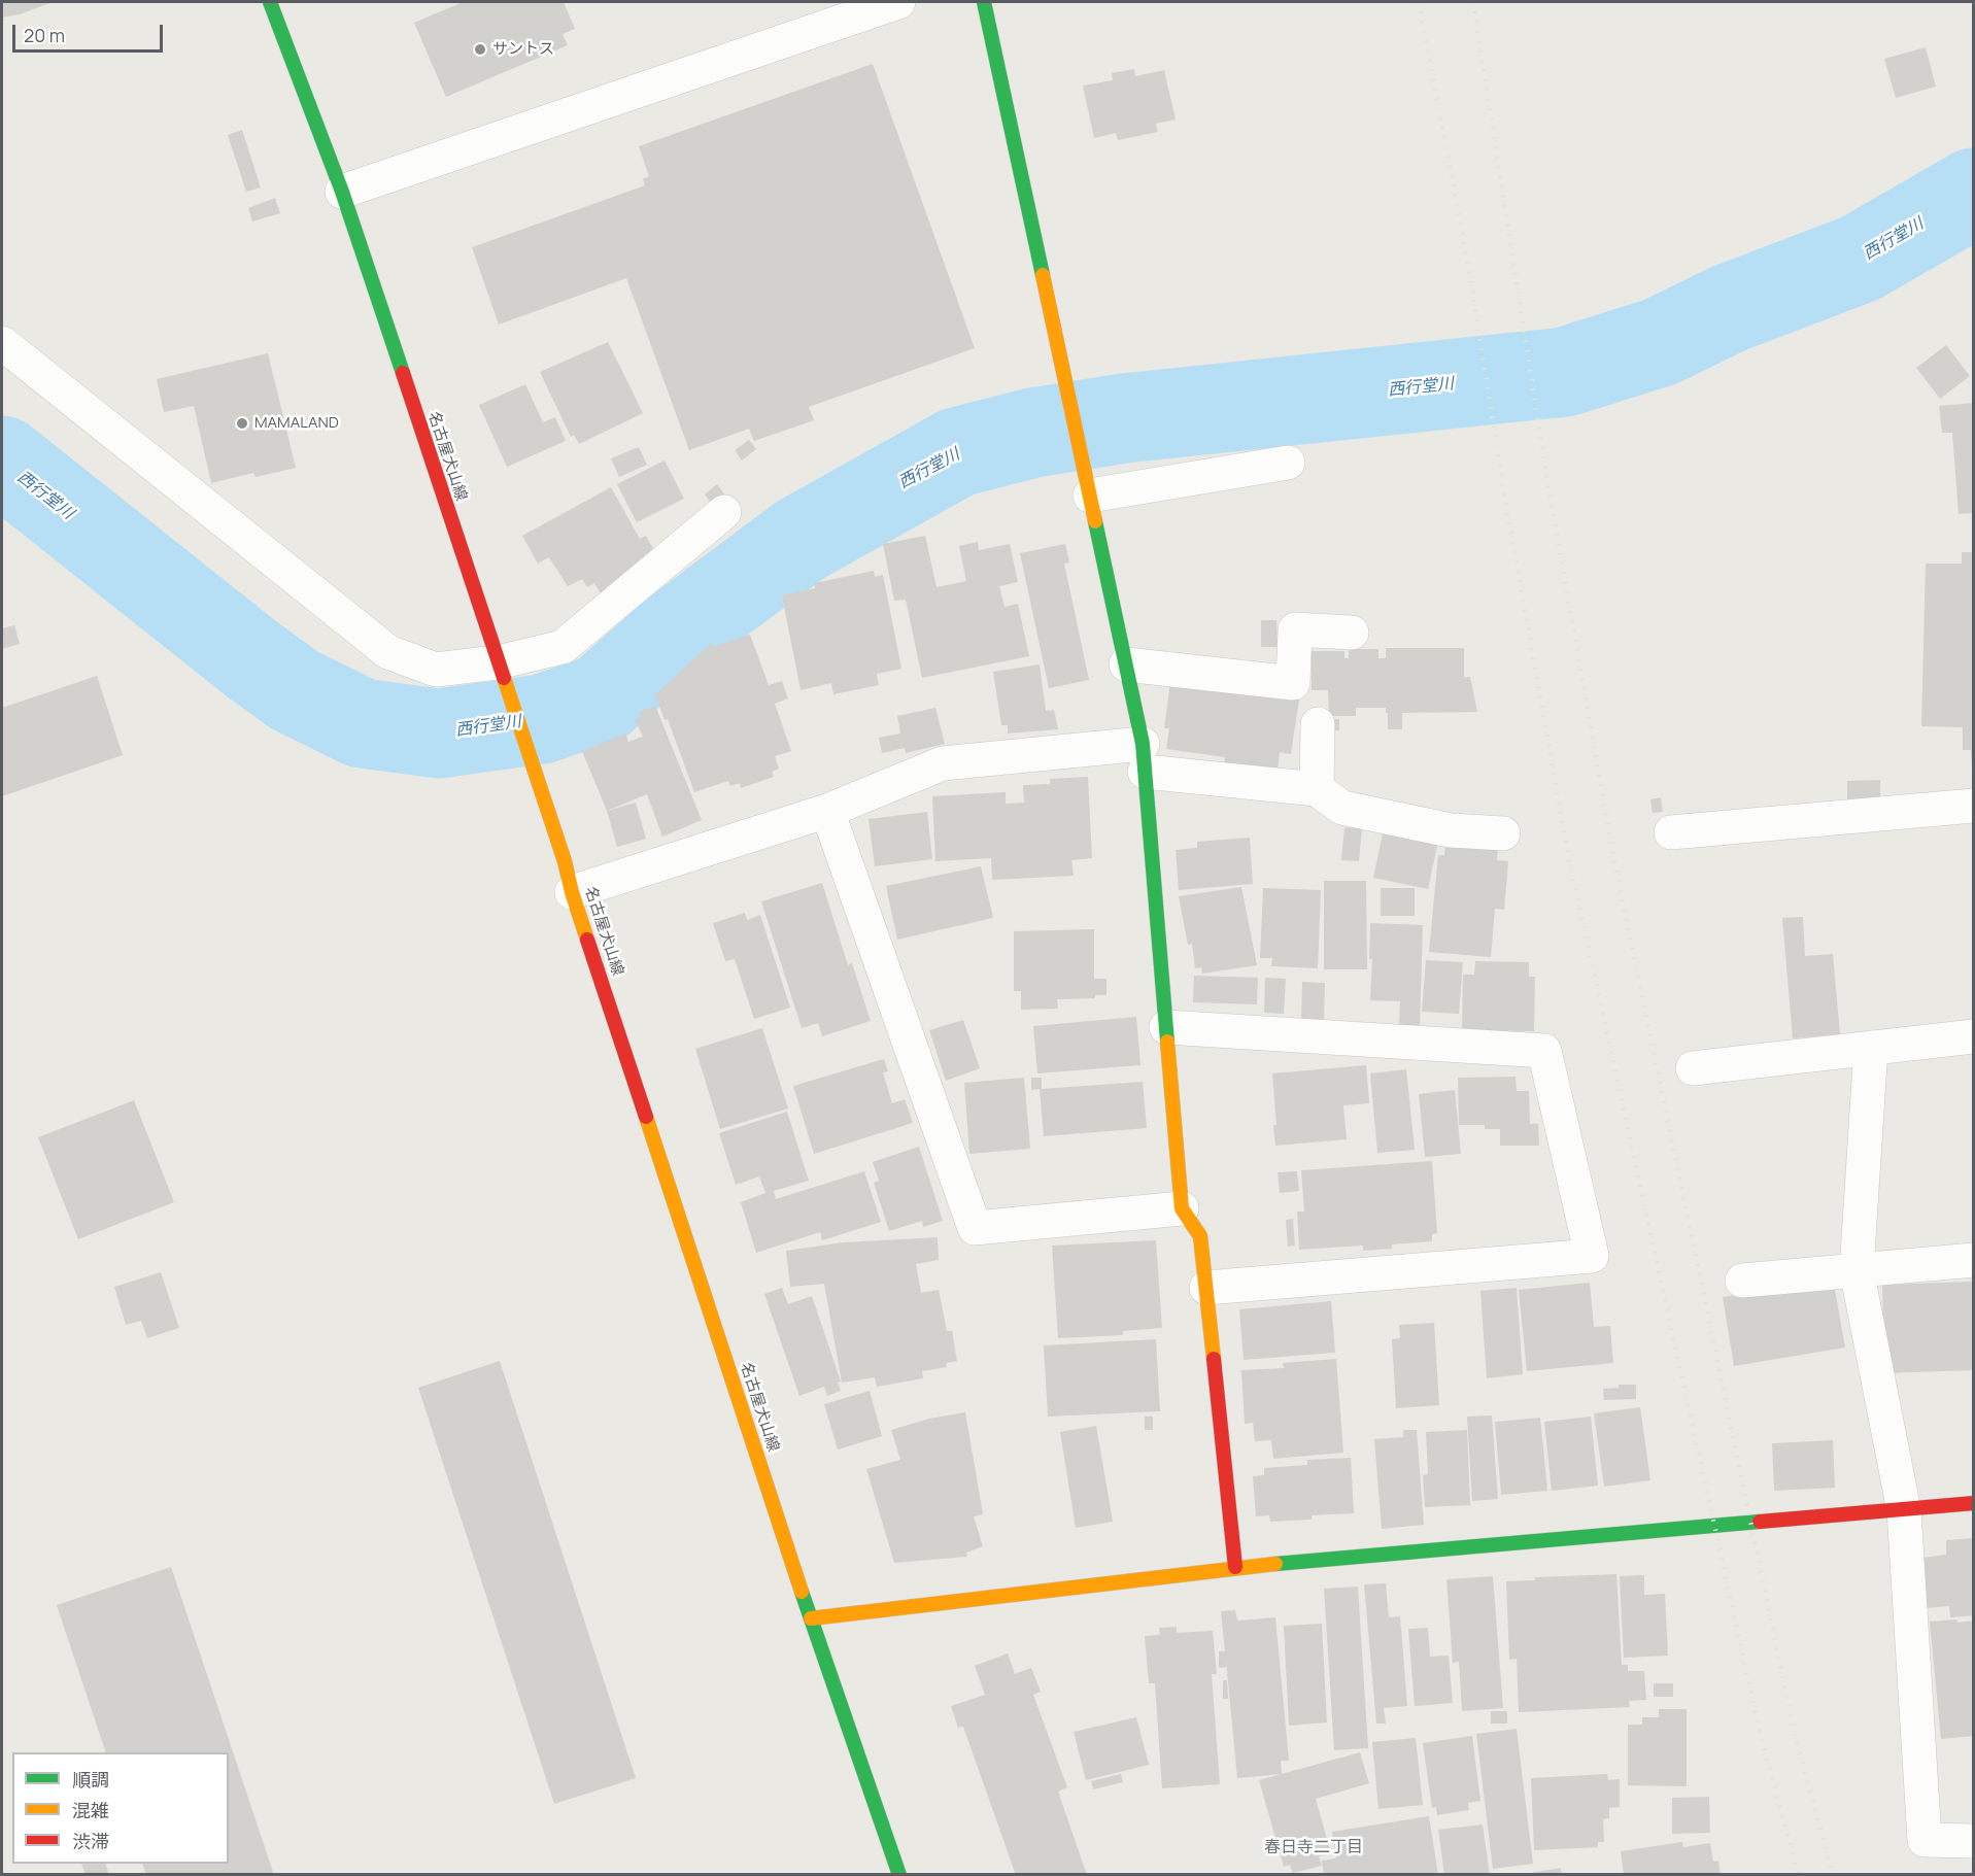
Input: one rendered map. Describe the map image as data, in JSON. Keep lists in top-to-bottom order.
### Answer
{
  "streets": {
    "street": ["名古屋犬山線"]
  },
  "districts": ["春日寺二丁目"],
  "water": ["西行堂川"],
  "places": ["サントス", "MAMALAND"],
  "legend": ["順調", "混雑", "渋滞"],
  "scale_bar": "20 m"
}
